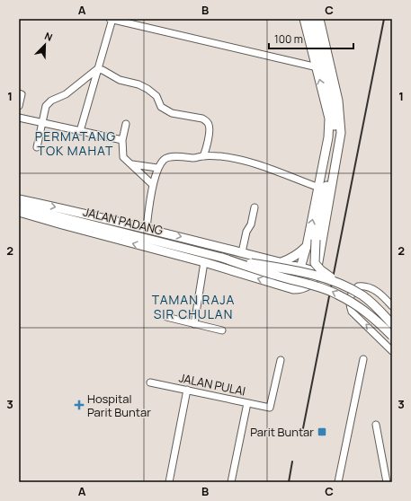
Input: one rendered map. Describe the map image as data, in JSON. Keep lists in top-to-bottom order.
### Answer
{
  "streets": {
    "street": ["JALAN PADANG", "JALAN PULAI"]
  },
  "districts": ["PERMATANG TOK MAHAT", "TAMAN RAJA SIR CHULAN"],
  "places": {
    "health": ["Hospital Parit Buntar"],
    "transit": ["Parit Buntar"]
  },
  "scale_bar": "100 m",
  "north": "top right",
  "grid": {
    "columns": ["A", "B", "C"],
    "rows": ["1", "2", "3"]
  }
}
